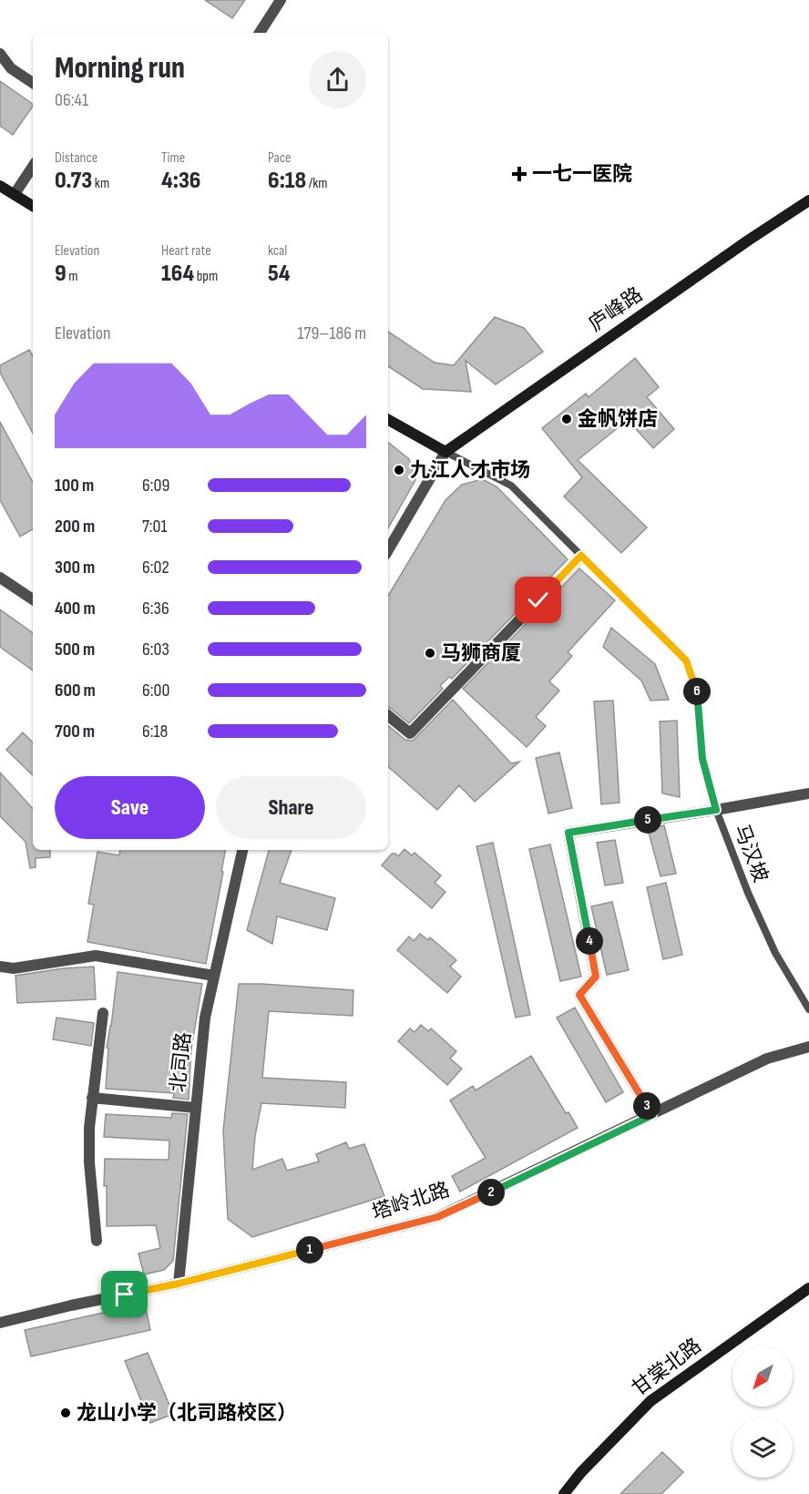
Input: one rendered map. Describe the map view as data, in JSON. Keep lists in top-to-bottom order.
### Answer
{
  "streets": {
    "main road": ["庐峰路", "甘棠北路"],
    "street": ["北司路", "塔岭北路"],
    "lane": ["马汉坡"]
  },
  "crossings": [
    ["庐峰路", "马汉坡"],
    ["北司路", "塔岭北路"]
  ],
  "places": {
    "health": ["一七一医院"],
    "other": [
      "金帆饼店",
      "九江人才市场",
      "马狮商厦",
      "龙山小学（北司路校区）"
    ]
  },
  "north": "bottom left",
  "page": {
    "heading": ["Morning run", "06:41"],
    "stats": [
      ["Distance", "0.73 km"],
      ["Time", "4:36"],
      ["Pace", "6:18 /km"],
      ["Elevation", "9 m"],
      ["Heart rate", "164 bpm"],
      ["kcal", "54"]
    ],
    "chart": ["Elevation", "179–186 m"],
    "list": [
      {
        "name": "100 m",
        "note": "6:09"
      },
      {
        "name": "200 m",
        "note": "7:01"
      },
      {
        "name": "300 m",
        "note": "6:02"
      },
      {
        "name": "400 m",
        "note": "6:36"
      },
      {
        "name": "500 m",
        "note": "6:03"
      },
      {
        "name": "600 m",
        "note": "6:00"
      },
      {
        "name": "700 m",
        "note": "6:18"
      }
    ],
    "pins": [
      "6",
      "5",
      "4",
      "3",
      "2",
      "1"
    ],
    "buttons": ["Save", "Share"]
  }
}
